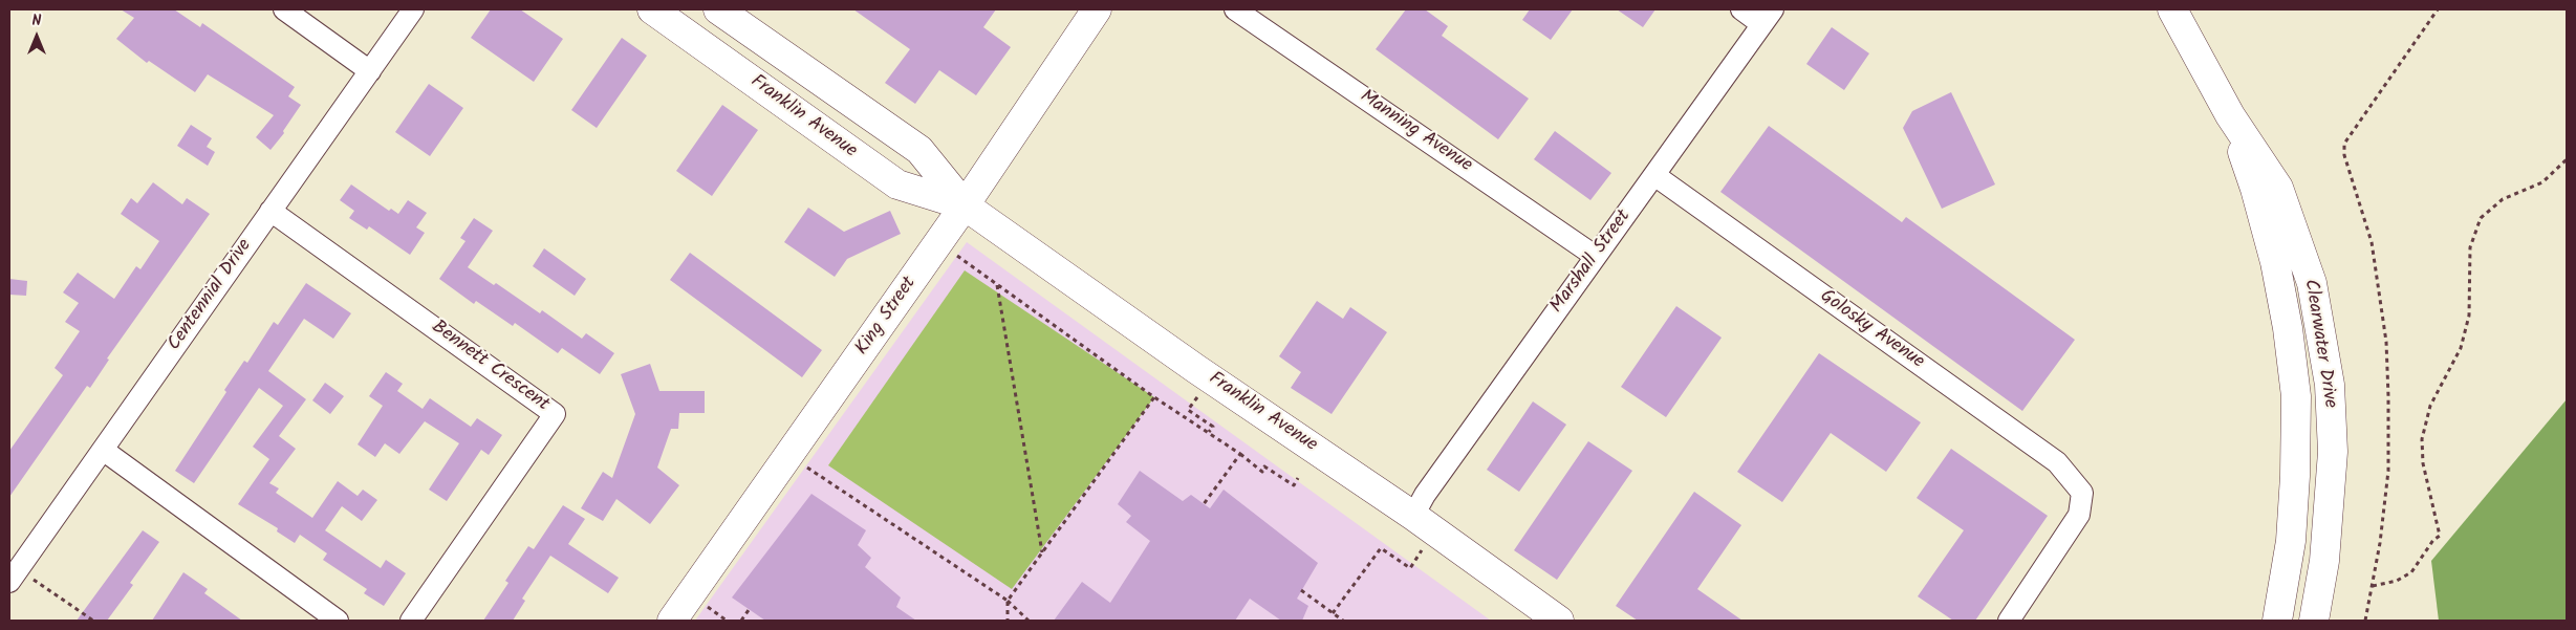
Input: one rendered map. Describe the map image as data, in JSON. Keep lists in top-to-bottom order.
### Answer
{
  "streets": {
    "main road": ["Franklin Avenue", "King Street", "Clearwater Drive"],
    "street": [
      "Manning Avenue",
      "Marshall Street",
      "Centennial Drive",
      "Golosky Avenue",
      "Bennett Crescent"
    ]
  },
  "crossings": [
    ["Franklin Avenue", "Marshall Street"],
    ["Franklin Avenue", "King Street"],
    ["Manning Avenue", "Marshall Street"],
    ["Marshall Street", "Golosky Avenue"],
    ["Centennial Drive", "Bennett Crescent"]
  ],
  "north": "top"
}
